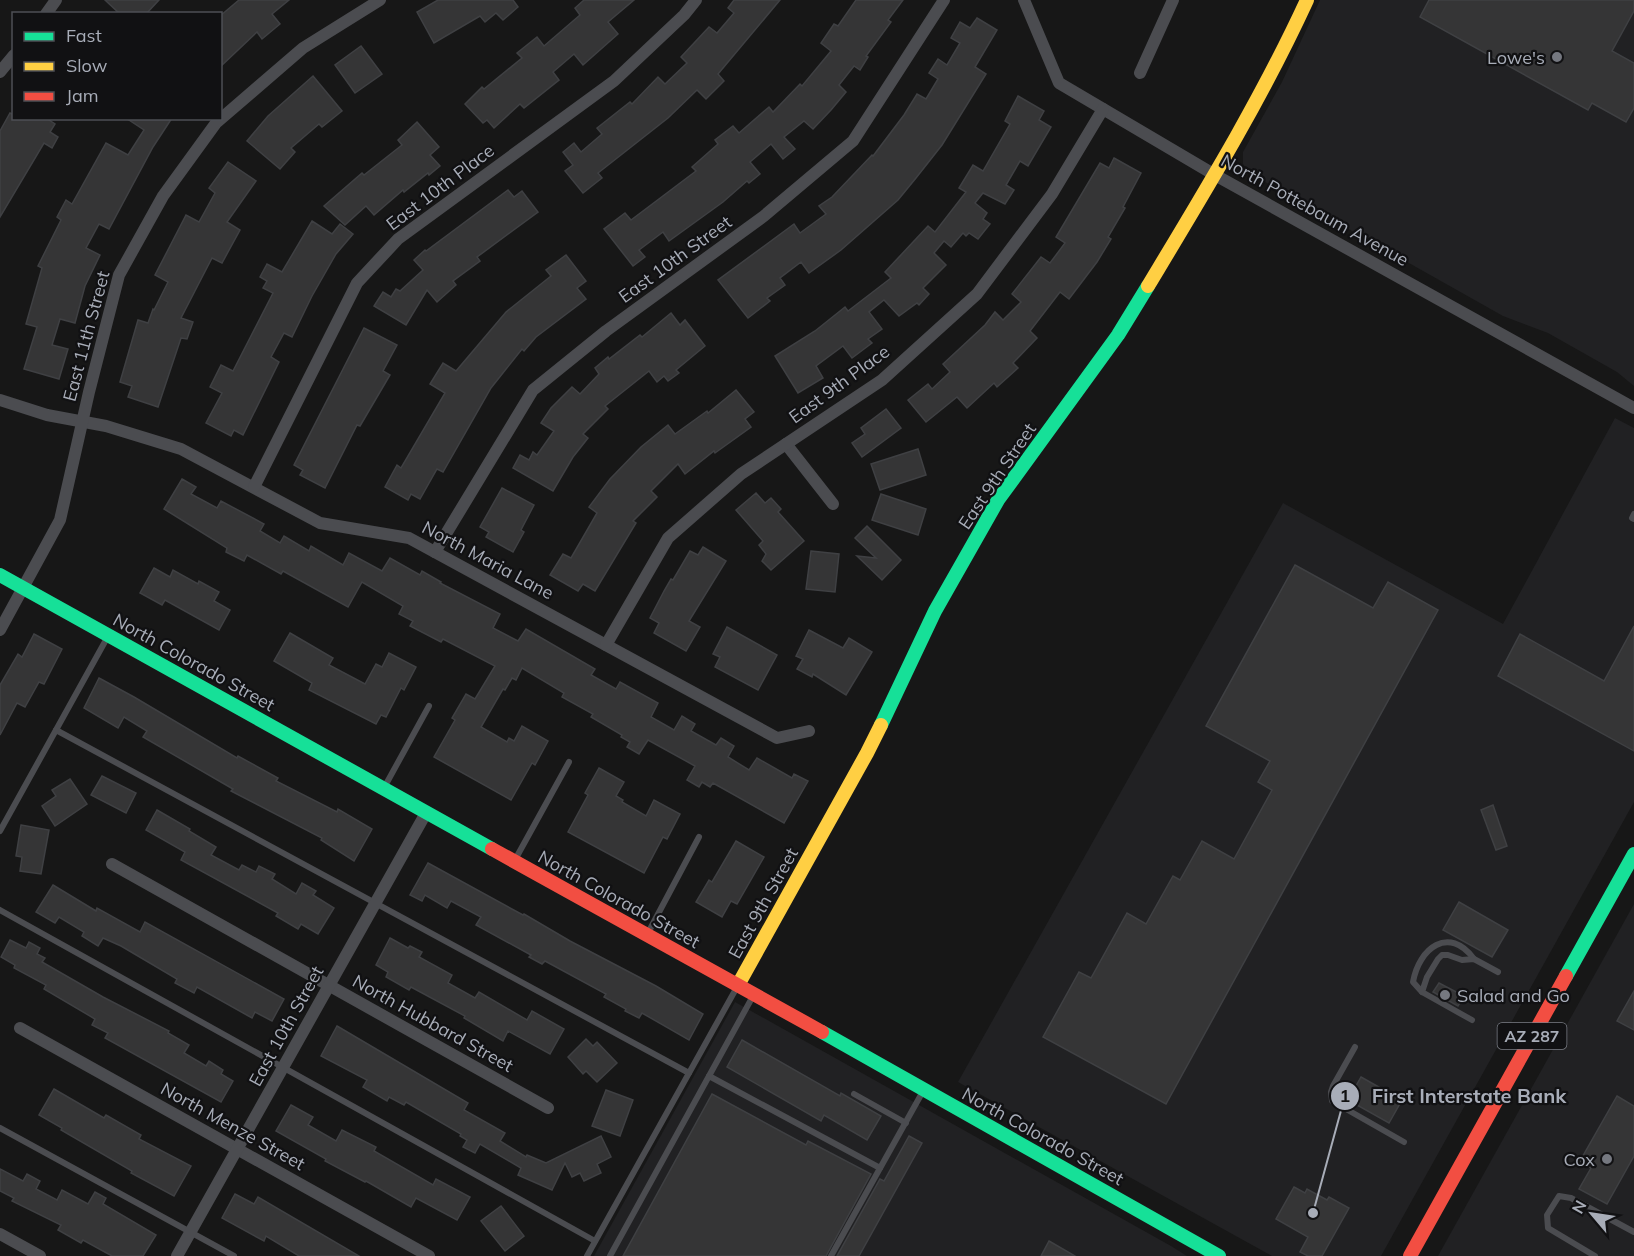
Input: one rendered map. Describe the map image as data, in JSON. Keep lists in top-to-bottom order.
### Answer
{
  "streets": {
    "street": [
      "East 10th Place",
      "North Pottebaum Avenue",
      "East 10th Street",
      "East 11th Street",
      "East 9th Place",
      "East 9th Street",
      "North Maria Lane",
      "North Colorado Street",
      "North Hubbard Street",
      "AZ 287",
      "North Menze Street"
    ]
  },
  "crossings": [
    ["East 10th Place", "North Maria Lane"],
    ["North Pottebaum Avenue", "East 9th Place"],
    ["North Pottebaum Avenue", "East 9th Street"],
    ["East 10th Street", "North Maria Lane"],
    ["East 10th Street", "North Colorado Street"],
    ["East 10th Street", "North Hubbard Street"],
    ["East 10th Street", "North Menze Street"],
    ["East 11th Street", "North Maria Lane"],
    ["East 11th Street", "North Colorado Street"],
    ["East 9th Place", "North Maria Lane"],
    ["East 9th Street", "North Colorado Street"]
  ],
  "places": [
    "Lowe's",
    "Salad and Go",
    "Cox",
    "First Interstate Bank"
  ],
  "legend": ["Fast", "Slow", "Jam"],
  "north": "top left"
}
